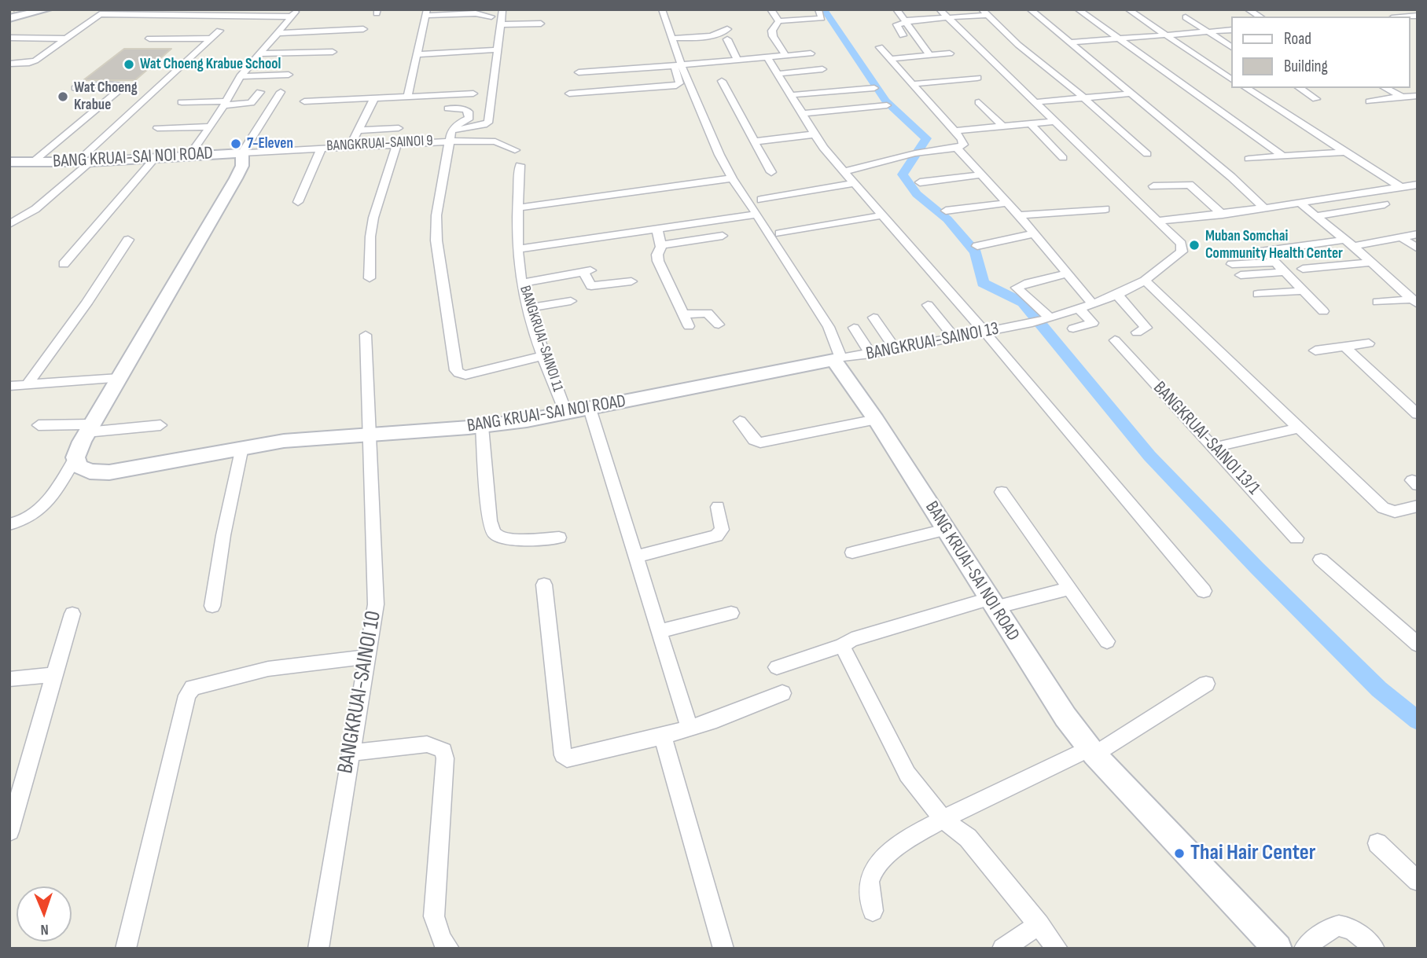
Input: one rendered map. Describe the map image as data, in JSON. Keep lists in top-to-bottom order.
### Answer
{
  "streets": {
    "main road": ["BANG KRUAI-SAI NOI ROAD"],
    "street": [
      "BANGKRUAI-SAINOI 9",
      "BANGKRUAI-SAINOI 11",
      "BANGKRUAI-SAINOI 13",
      "BANGKRUAI-SAINOI 13/1",
      "BANGKRUAI-SAINOI 10"
    ]
  },
  "crossings": [
    ["BANGKRUAI-SAINOI 9", "BANG KRUAI-SAI NOI ROAD"],
    ["BANG KRUAI-SAI NOI ROAD", "BANGKRUAI-SAINOI 11"],
    ["BANG KRUAI-SAI NOI ROAD", "BANGKRUAI-SAINOI 13"],
    ["BANG KRUAI-SAI NOI ROAD", "BANGKRUAI-SAINOI 10"]
  ],
  "places": [
    "Wat Choeng Krabue School",
    "Wat Choeng Krabue",
    "7-Eleven",
    "Muban Somchai Community Health Center",
    "Thai Hair Center"
  ],
  "legend": ["Road", "Building"],
  "north": "bottom"
}
